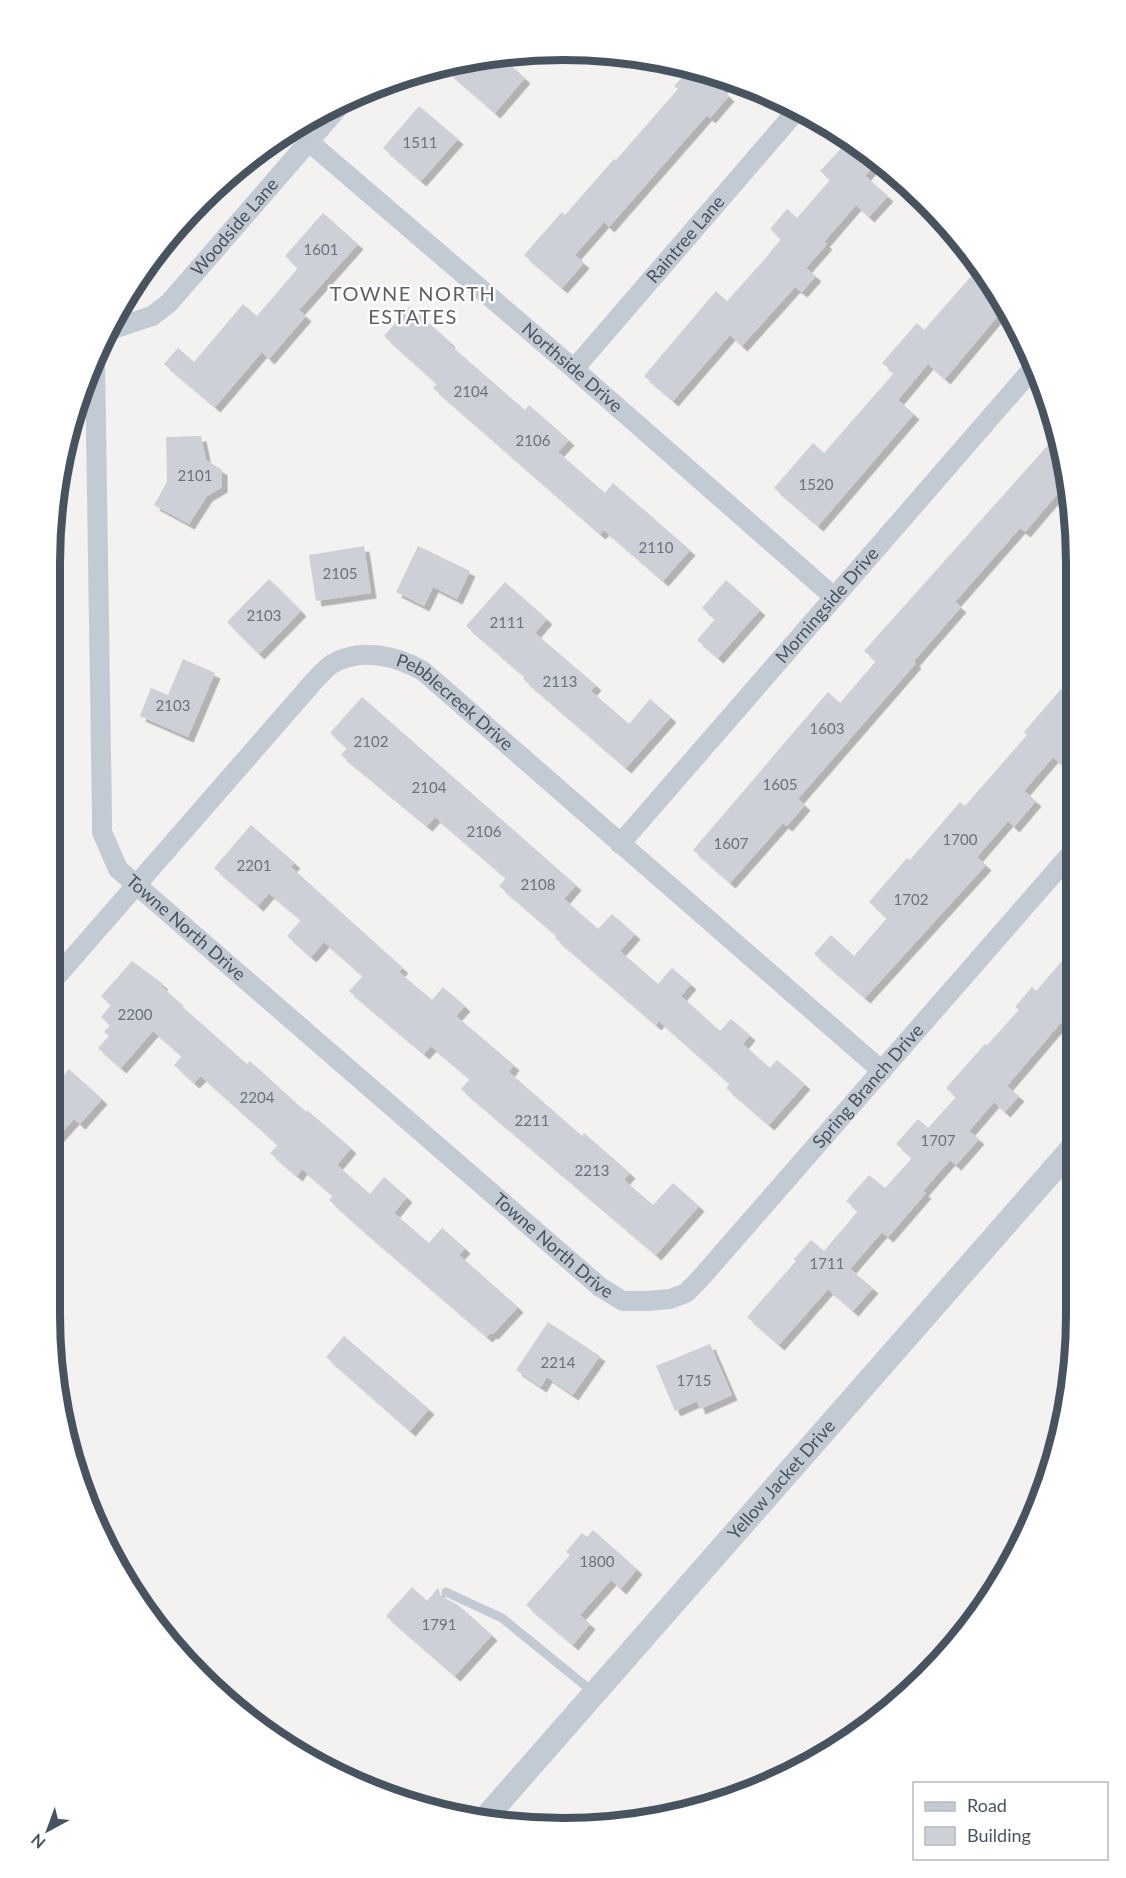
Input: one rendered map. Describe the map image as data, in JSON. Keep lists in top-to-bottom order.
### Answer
{
  "streets": {
    "street": [
      "Woodside Lane",
      "Raintree Lane",
      "Northside Drive",
      "Morningside Drive",
      "Pebblecreek Drive",
      "Towne North Drive",
      "Spring Branch Drive",
      "Yellow Jacket Drive"
    ]
  },
  "crossings": [
    ["Woodside Lane", "Northside Drive"],
    ["Raintree Lane", "Northside Drive"],
    ["Northside Drive", "Morningside Drive"],
    ["Morningside Drive", "Pebblecreek Drive"],
    ["Pebblecreek Drive", "Towne North Drive"],
    ["Pebblecreek Drive", "Spring Branch Drive"],
    ["Towne North Drive", "Spring Branch Drive"]
  ],
  "districts": ["TOWNE NORTH ESTATES"],
  "house_numbers": [
    "1511",
    "1601",
    "2104",
    "2106",
    "2101",
    "1520",
    "2110",
    "2105",
    "2103",
    "2111",
    "2113",
    "2103",
    "1603",
    "2102",
    "1605",
    "2104",
    "2106",
    "1700",
    "1607",
    "2201",
    "2108",
    "1702",
    "2200",
    "2204",
    "2211",
    "1707",
    "2213",
    "1711",
    "2214",
    "1715",
    "1800",
    "1791"
  ],
  "legend": ["Road", "Building"],
  "north": "bottom left"
}
